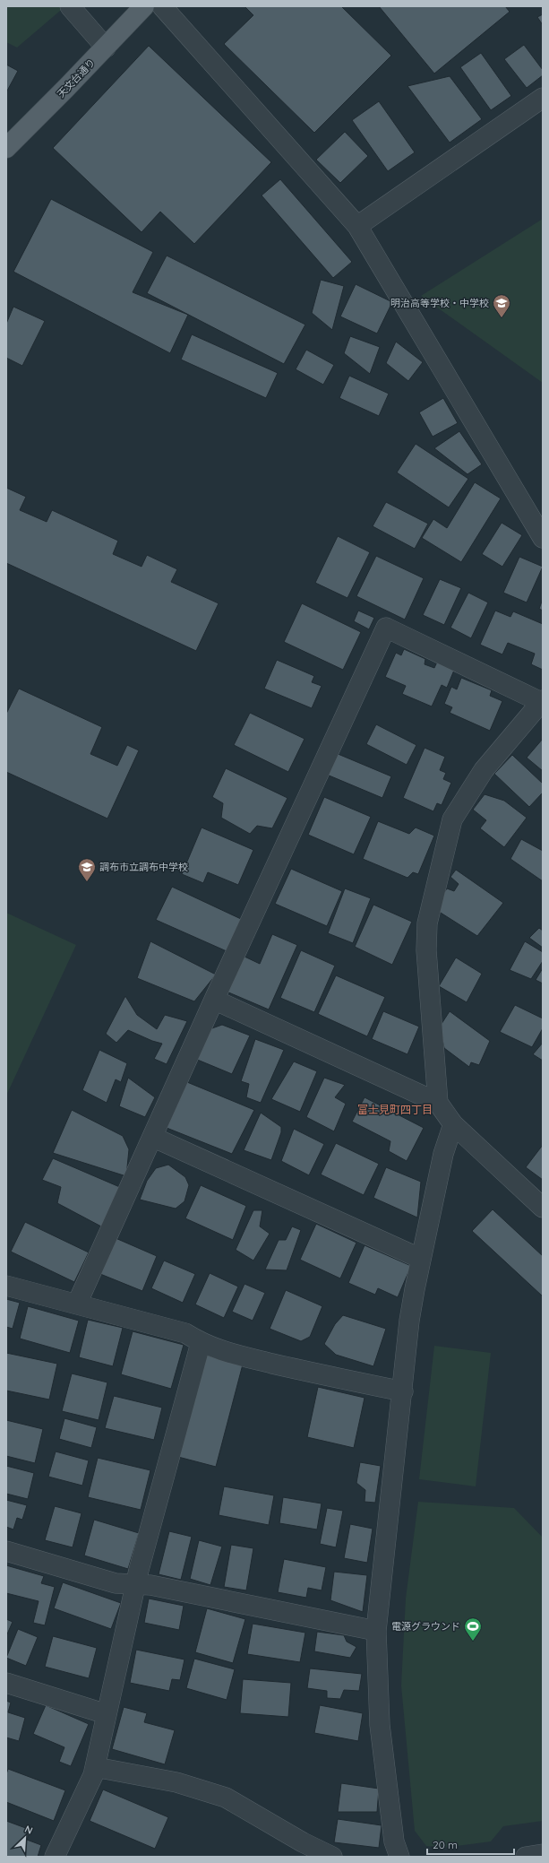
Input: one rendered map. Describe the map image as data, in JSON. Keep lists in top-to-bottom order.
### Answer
{
  "streets": {
    "main road": ["天文台通り"]
  },
  "districts": ["富士見町四丁目"],
  "places": {
    "school or university": ["明治高等学校・中学校", "調布市立調布中学校"],
    "sports": ["電源グラウンド"]
  },
  "scale_bar": "20 m",
  "north": "top right"
}
